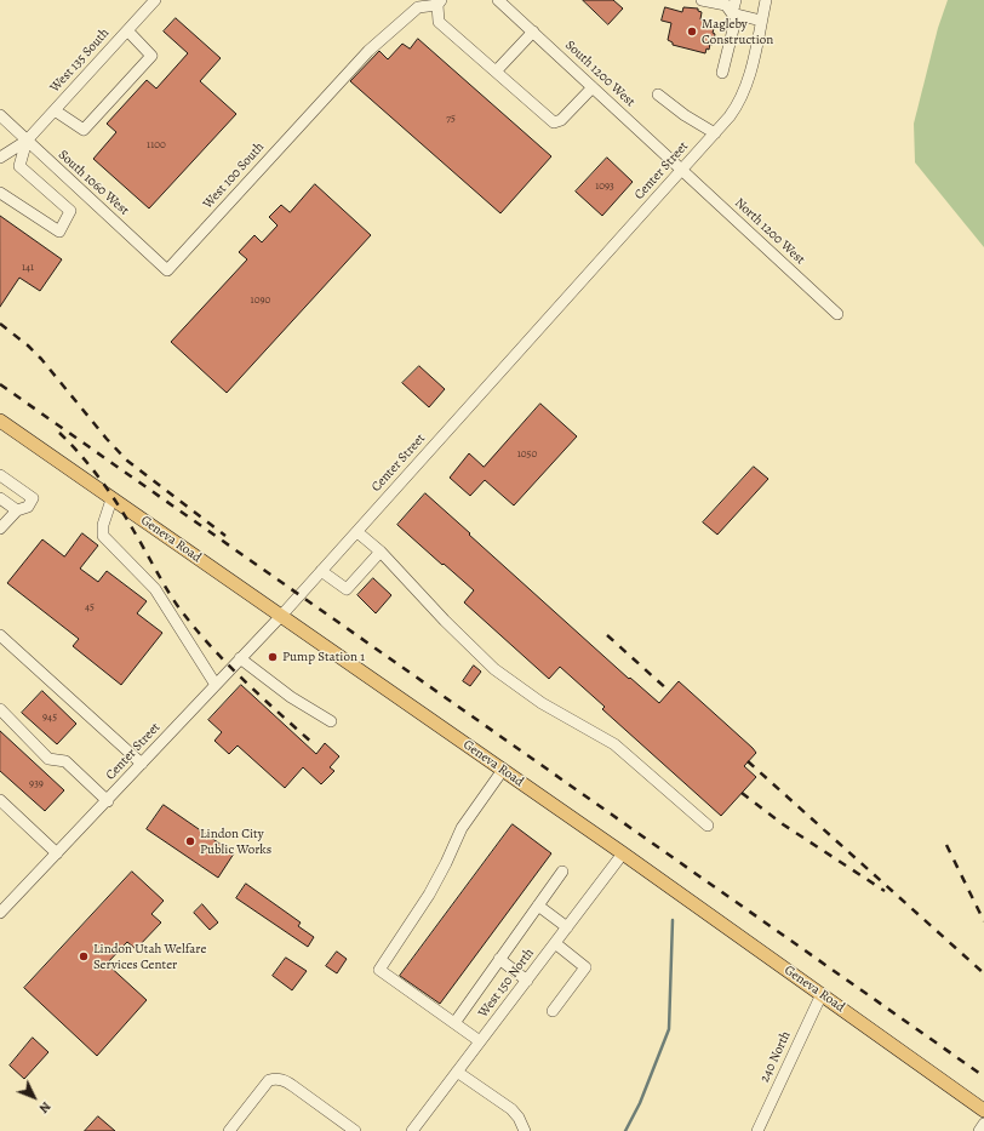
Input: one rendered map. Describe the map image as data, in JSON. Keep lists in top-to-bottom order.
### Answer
{
  "streets": {
    "main road": ["Geneva Road"],
    "street": [
      "West 135 South",
      "South 1200 West",
      "Center Street",
      "West 100 South",
      "South 1060 West",
      "North 1200 West",
      "West 150 North",
      "240 North"
    ]
  },
  "crossings": [
    ["West 135 South", "South 1060 West"],
    ["South 1200 West", "Center Street"],
    ["South 1200 West", "North 1200 West"],
    ["Center Street", "North 1200 West"],
    ["Center Street", "Geneva Road"],
    ["West 100 South", "South 1060 West"],
    ["Geneva Road", "West 150 North"],
    ["Geneva Road", "240 North"]
  ],
  "places": [
    "Magleby Construction",
    "Pump Station 1",
    "Lindon City Public Works",
    "Lindon Utah Welfare Services Center"
  ],
  "house_numbers": [
    "75",
    "1100",
    "1093",
    "141",
    "1090",
    "1050",
    "45",
    "945",
    "939"
  ],
  "north": "bottom right"
}
